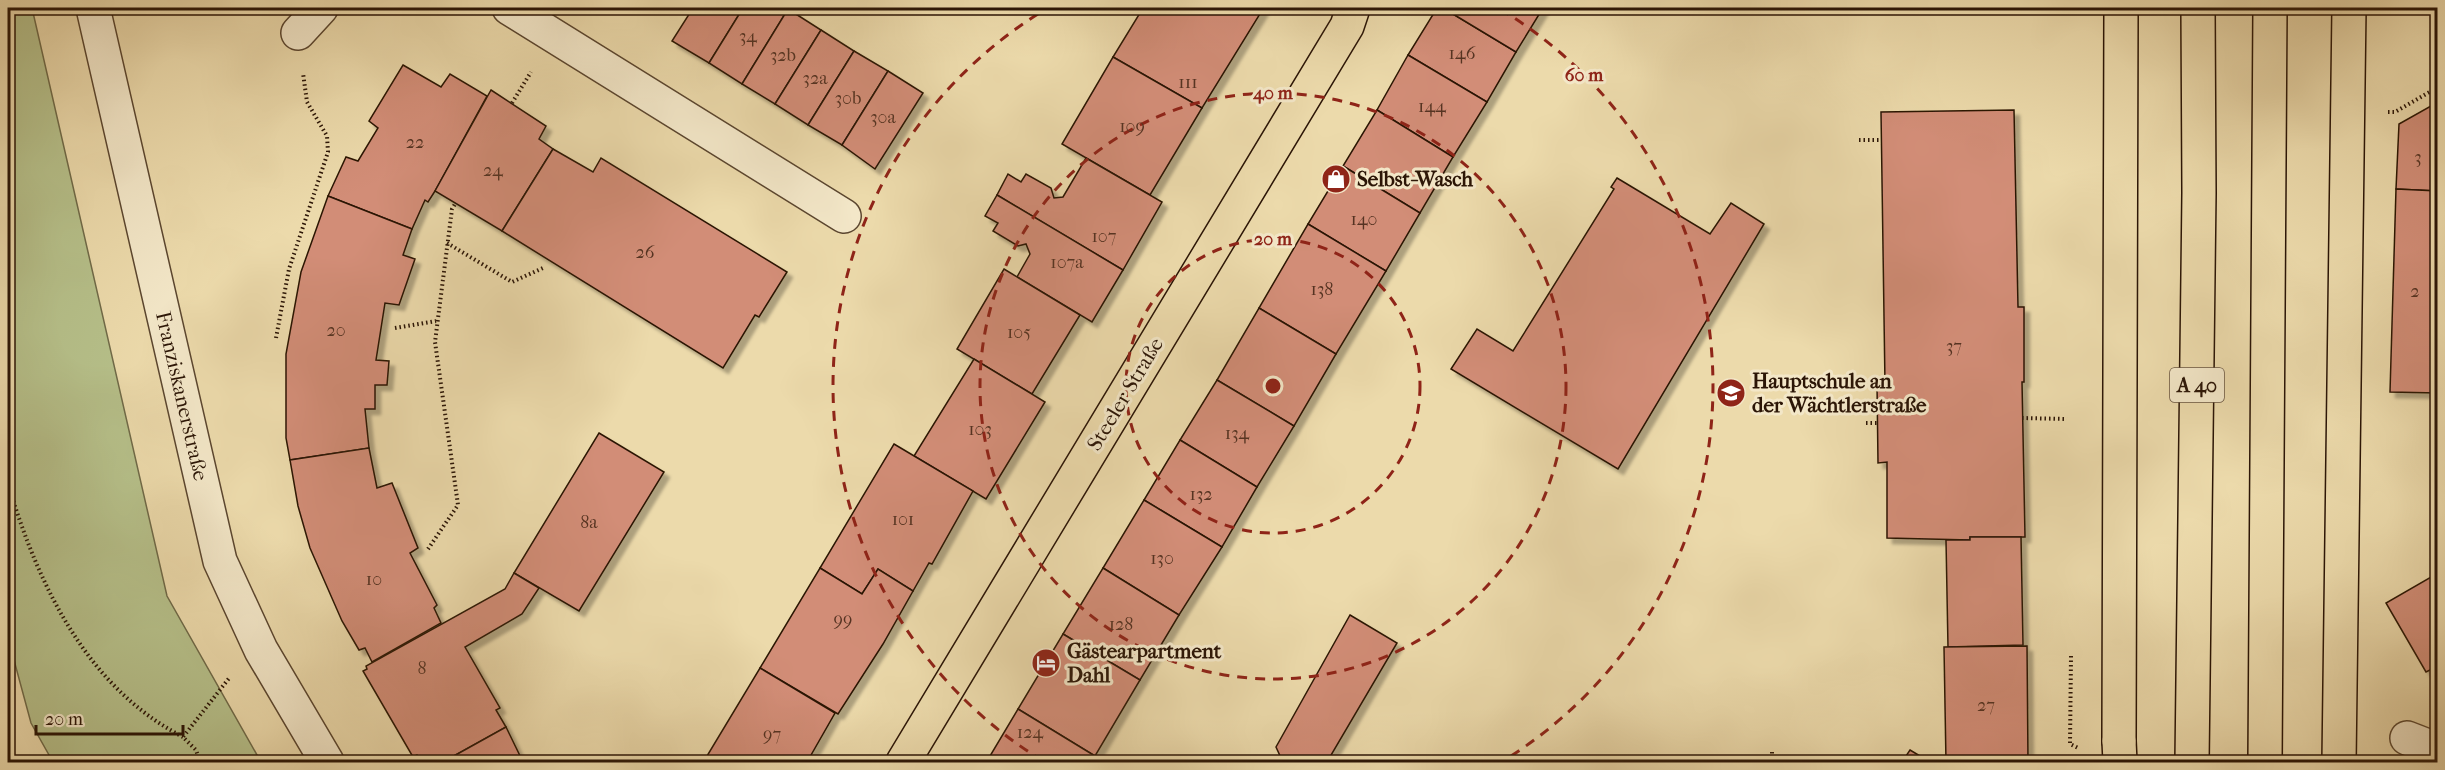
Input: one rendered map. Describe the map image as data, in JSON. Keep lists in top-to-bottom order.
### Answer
{
  "streets": {
    "main road": ["A 40", "Steeler Straße"],
    "street": ["Franziskanerstraße"]
  },
  "places": {
    "shop": ["Selbst-Wasch"],
    "school or university": ["Hauptschule an der Wächtlerstraße"],
    "hotel": ["Gästearpartment Dahl"]
  },
  "house_numbers": [
    "34",
    "146",
    "32b",
    "32a",
    "111",
    "30b",
    "144",
    "30a",
    "109",
    "22",
    "3",
    "24",
    "140",
    "107",
    "26",
    "107a",
    "138",
    "2",
    "20",
    "105",
    "37",
    "103",
    "134",
    "132",
    "101",
    "8a",
    "130",
    "10",
    "99",
    "128",
    "8",
    "27",
    "124",
    "97"
  ],
  "scale_bar": "20 m",
  "rings": ["60 m", "40 m", "20 m"]
}
